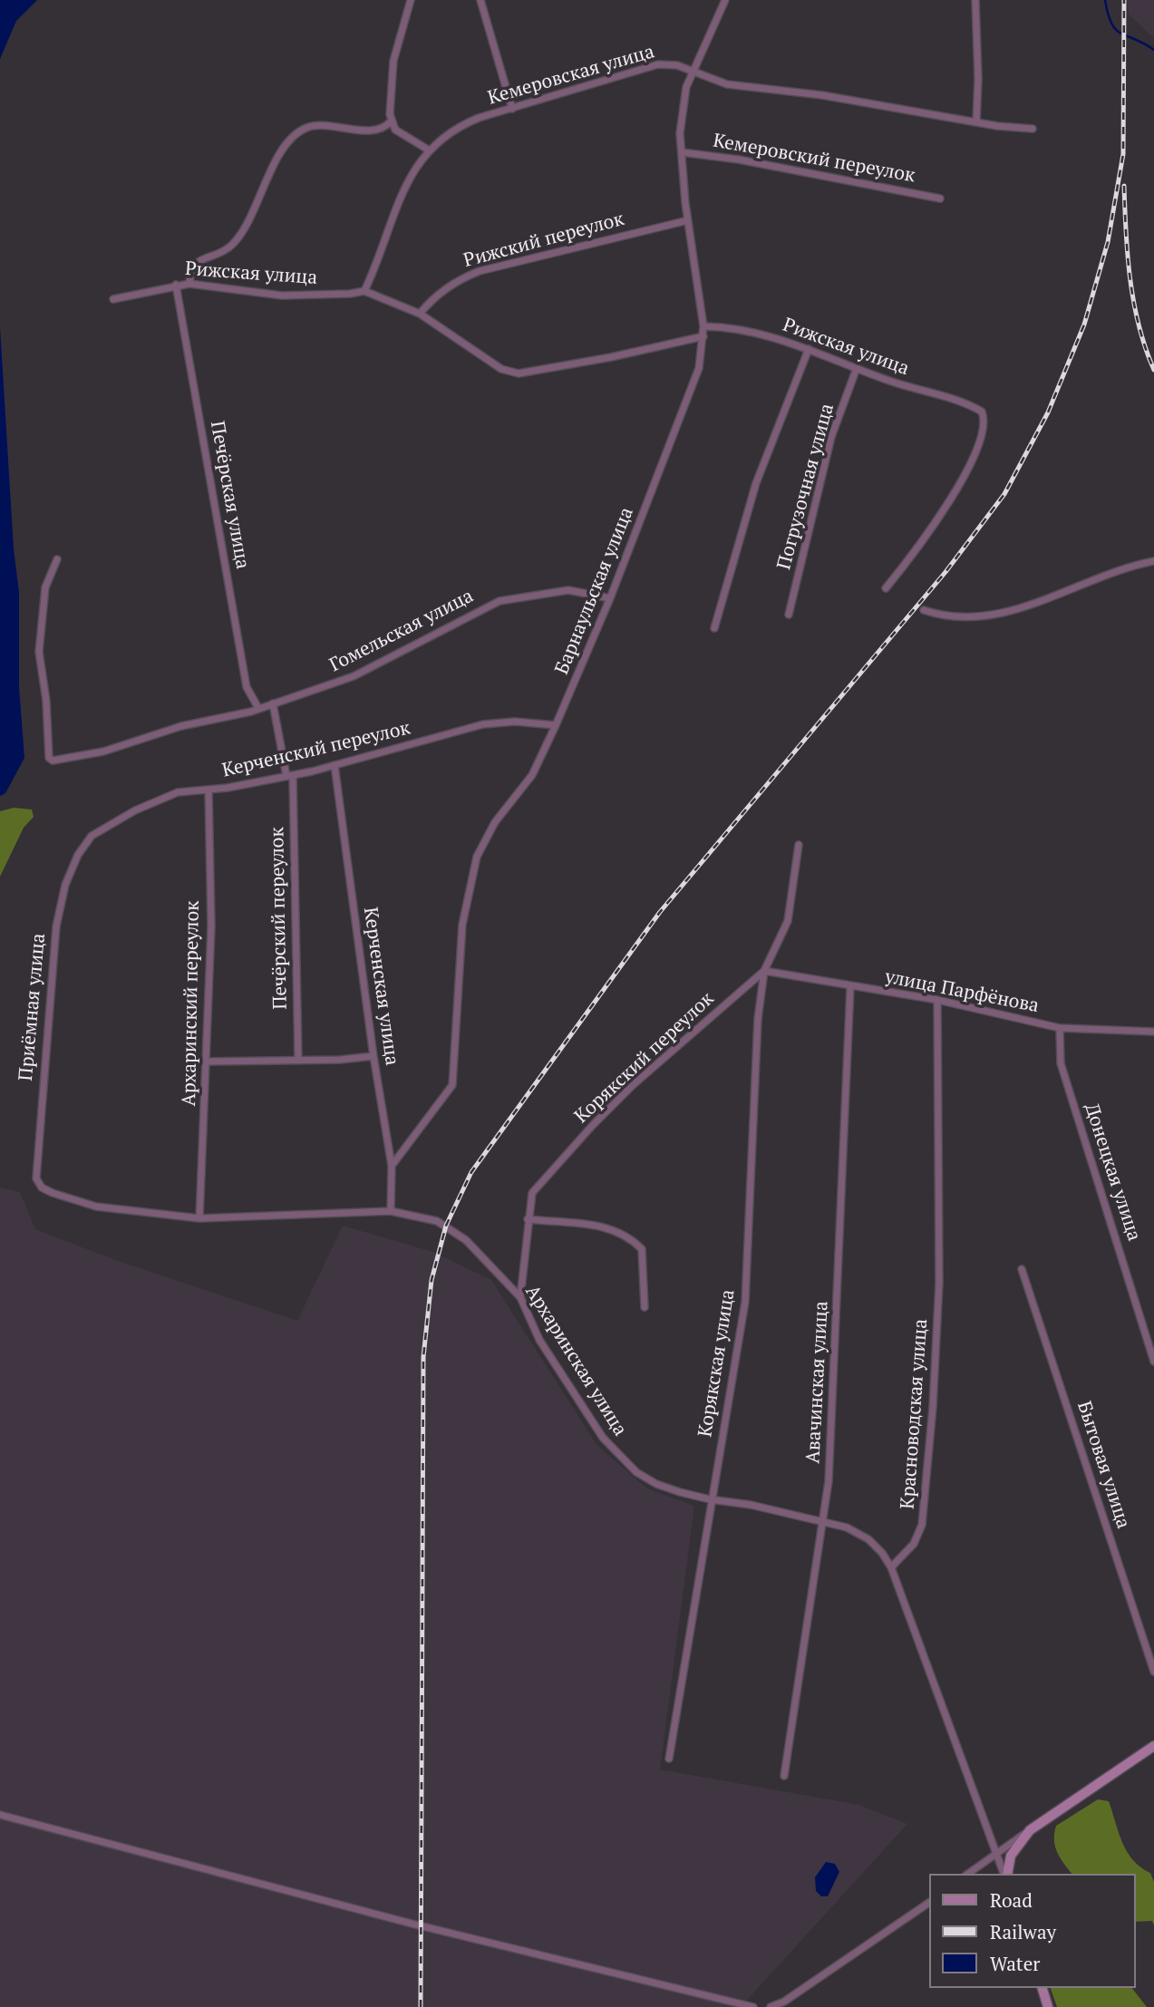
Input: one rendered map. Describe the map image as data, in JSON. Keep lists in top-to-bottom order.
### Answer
{
  "streets": {
    "street": [
      "Кемеровская улица",
      "Кемеровский переулок",
      "Рижский переулок",
      "Рижская улица",
      "Погрузочная улица",
      "Печёрская улица",
      "Барнаульская улица",
      "Гомельская улица",
      "Керченский переулок",
      "Печёрский переулок",
      "Керченская улица",
      "улица Парфёнова",
      "Архаринский переулок",
      "Приёмная улица",
      "Корякский переулок",
      "Донецкая улица",
      "Архаринская улица",
      "Корякская улица",
      "Авачинская улица",
      "Красноводская улица",
      "Бытовая улица"
    ]
  },
  "crossings": [
    ["Кемеровская улица", "Рижская улица"],
    ["Кемеровская улица", "Барнаульская улица"],
    ["Кемеровский переулок", "Барнаульская улица"],
    ["Рижский переулок", "Рижская улица"],
    ["Рижский переулок", "Барнаульская улица"],
    ["Рижская улица", "Погрузочная улица"],
    ["Рижская улица", "Печёрская улица"],
    ["Рижская улица", "Барнаульская улица"],
    ["Печёрская улица", "Гомельская улица"],
    ["Барнаульская улица", "Гомельская улица"],
    ["Барнаульская улица", "Керченский переулок"],
    ["Барнаульская улица", "Керченская улица"],
    ["Гомельская улица", "Печёрский переулок"],
    ["Керченский переулок", "Печёрский переулок"],
    ["Керченский переулок", "Керченская улица"],
    ["Керченский переулок", "Архаринский переулок"],
    ["Керченский переулок", "Приёмная улица"],
    ["Керченская улица", "Архаринская улица"],
    ["улица Парфёнова", "Корякский переулок"],
    ["улица Парфёнова", "Донецкая улица"],
    ["улица Парфёнова", "Корякская улица"],
    ["улица Парфёнова", "Авачинская улица"],
    ["улица Парфёнова", "Красноводская улица"],
    ["Архаринский переулок", "Архаринская улица"],
    ["Приёмная улица", "Архаринская улица"],
    ["Корякский переулок", "Архаринская улица"],
    ["Корякский переулок", "Корякская улица"],
    ["Архаринская улица", "Корякская улица"],
    ["Архаринская улица", "Авачинская улица"],
    ["Архаринская улица", "Красноводская улица"]
  ],
  "legend": ["Road", "Railway", "Water"]
}
